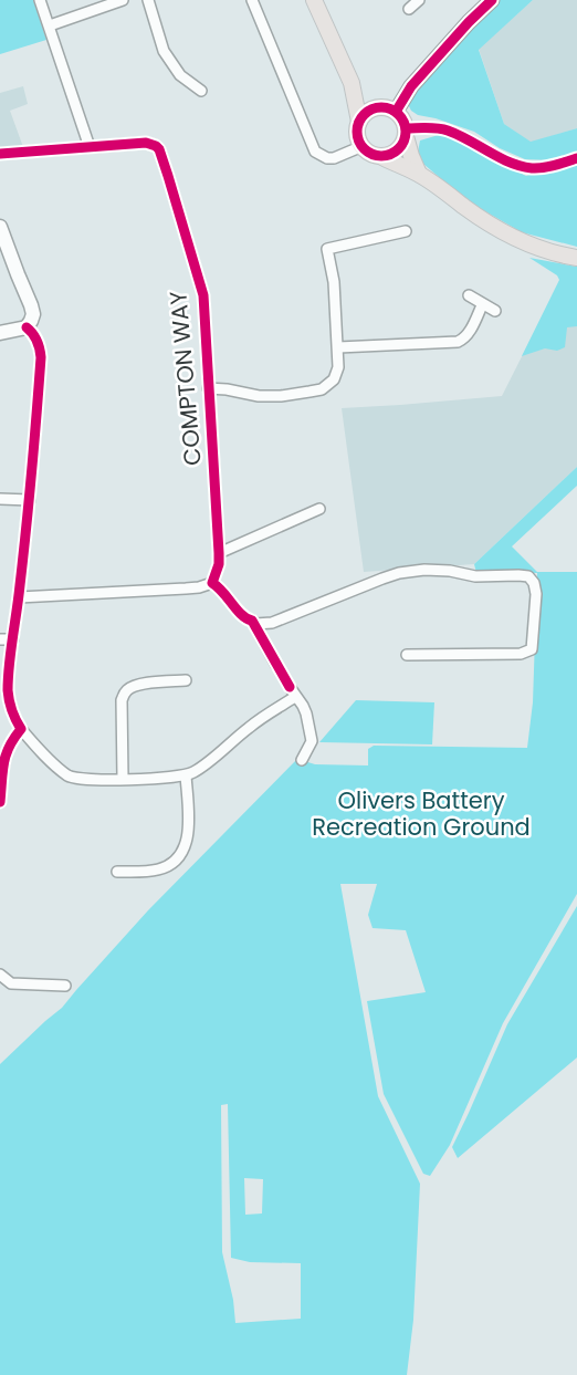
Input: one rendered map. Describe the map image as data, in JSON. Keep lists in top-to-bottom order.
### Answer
{
  "streets": {
    "street": ["COMPTON WAY"]
  },
  "parks": ["Olivers Battery Recreation Ground"]
}
